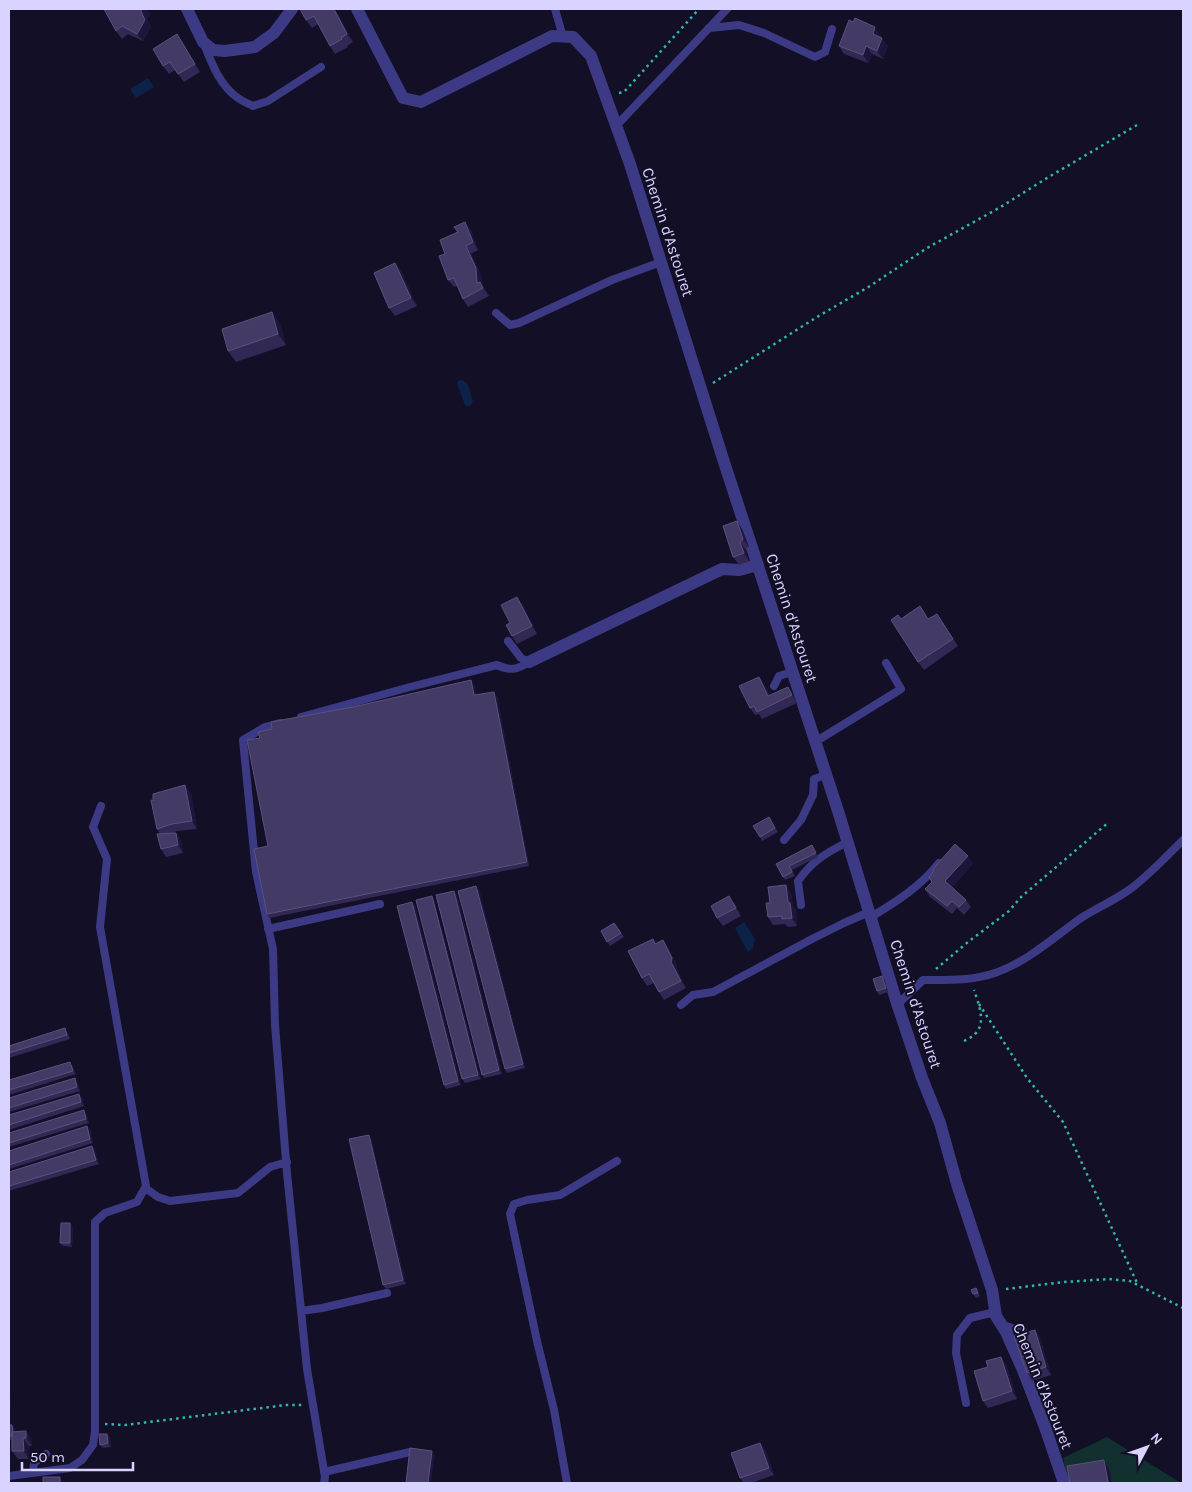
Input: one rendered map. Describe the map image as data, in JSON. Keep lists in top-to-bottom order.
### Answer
{
  "streets": {
    "street": ["Chemin d'Astouret"]
  },
  "scale_bar": "50 m",
  "north": "top right"
}
